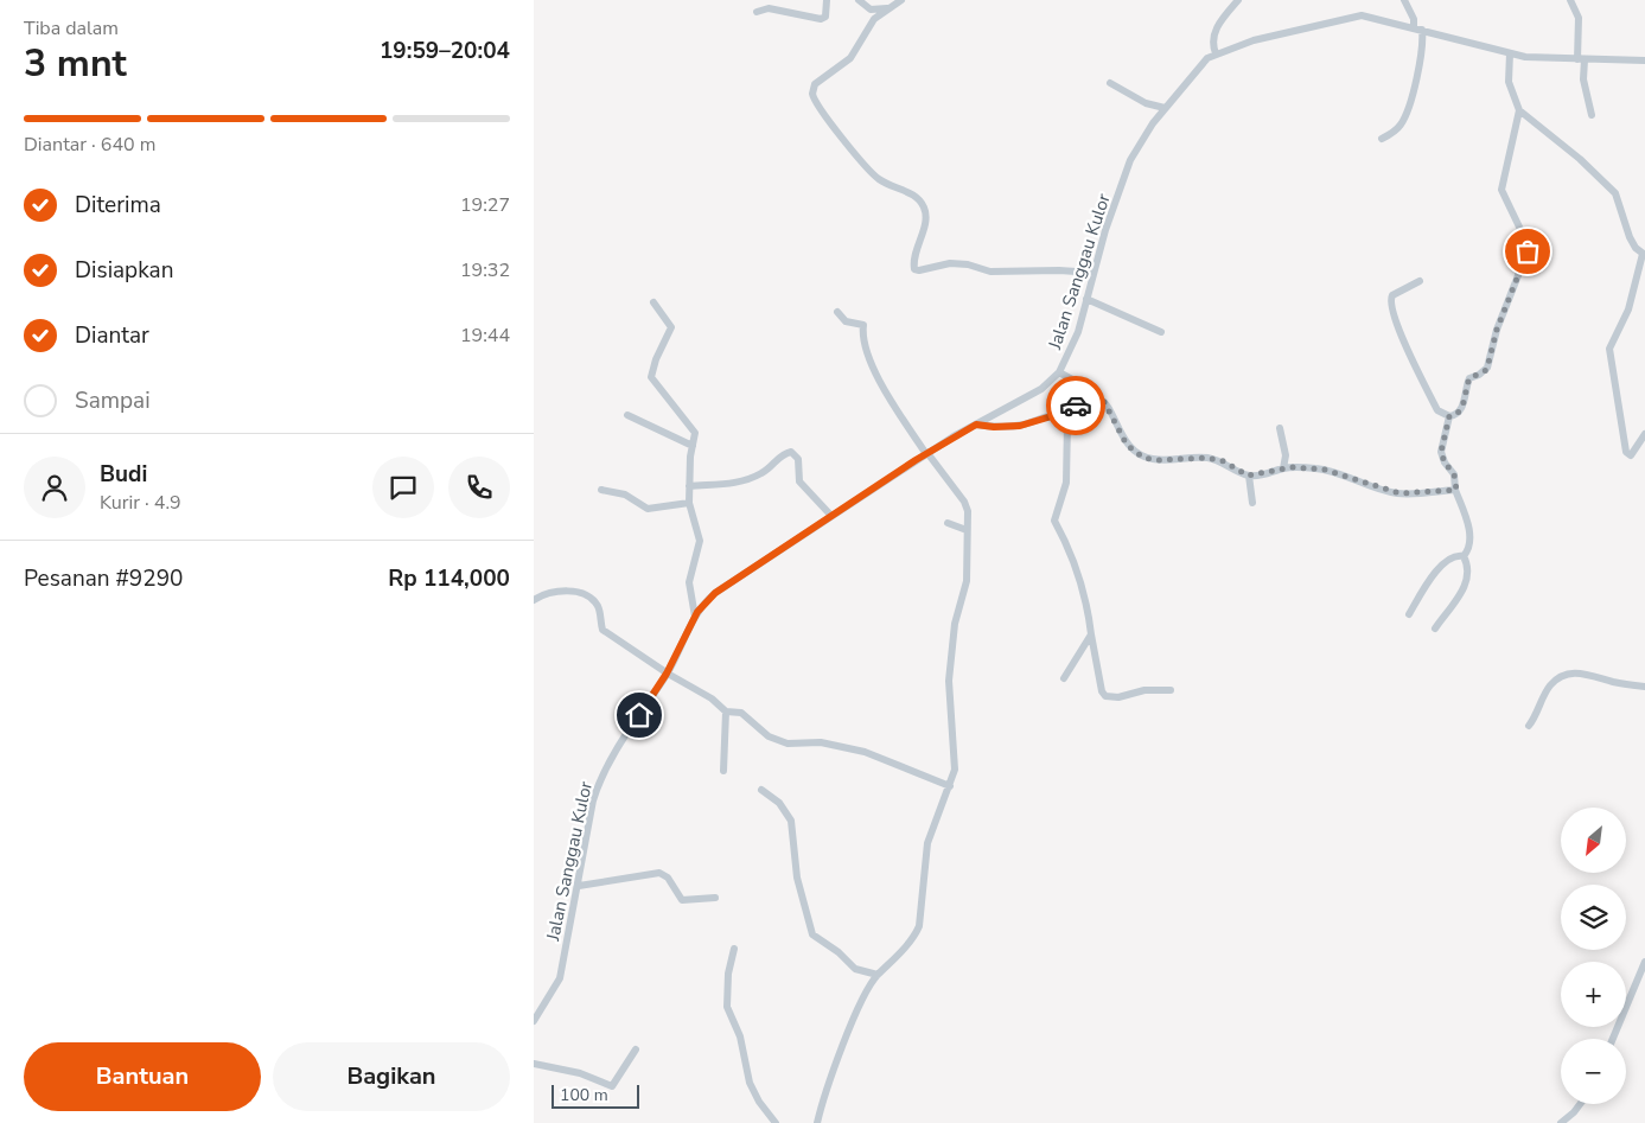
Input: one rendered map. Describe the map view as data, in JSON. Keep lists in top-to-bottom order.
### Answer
{
  "streets": {
    "street": ["Jalan Sanggau Kulor"]
  },
  "scale_bar": "100 m",
  "north": "bottom left",
  "page": {
    "heading": ["3 mnt", "Tiba dalam", "19:59–20:04"],
    "panel": [
      "Budi",
      "Kurir · 4.9",
      "Pesanan #9290",
      "Rp 114,000"
    ],
    "bar": "Diantar · 640 m",
    "list": [
      ["Diterima", "19:27"],
      ["Disiapkan", "19:32"],
      ["Diantar", "19:44"],
      "Sampai"
    ],
    "map_buttons": ["+", "−"],
    "buttons": ["Bantuan", "Bagikan"],
    "scale": "100 m"
  }
}
